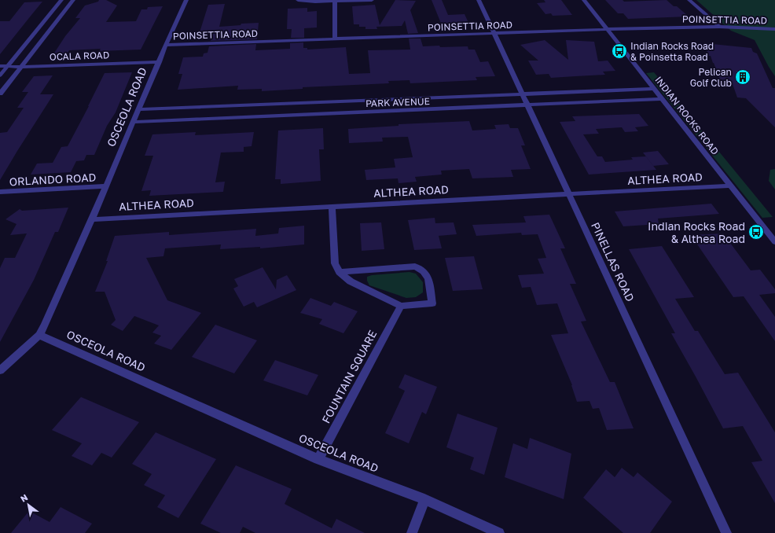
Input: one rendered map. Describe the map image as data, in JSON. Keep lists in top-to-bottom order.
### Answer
{
  "streets": {
    "street": [
      "POINSETTIA ROAD",
      "OCALA ROAD",
      "PARK AVENUE",
      "OSCEOLA ROAD",
      "INDIAN ROCKS ROAD",
      "ALTHEA ROAD",
      "ORLANDO ROAD",
      "PINELLAS ROAD",
      "FOUNTAIN SQUARE"
    ]
  },
  "crossings": [
    ["POINSETTIA ROAD", "OSCEOLA ROAD"],
    ["POINSETTIA ROAD", "INDIAN ROCKS ROAD"],
    ["POINSETTIA ROAD", "PINELLAS ROAD"],
    ["OCALA ROAD", "OSCEOLA ROAD"],
    ["PARK AVENUE", "OSCEOLA ROAD"],
    ["PARK AVENUE", "INDIAN ROCKS ROAD"],
    ["PARK AVENUE", "PINELLAS ROAD"],
    ["OSCEOLA ROAD", "ALTHEA ROAD"],
    ["OSCEOLA ROAD", "ORLANDO ROAD"],
    ["OSCEOLA ROAD", "FOUNTAIN SQUARE"],
    ["INDIAN ROCKS ROAD", "ALTHEA ROAD"],
    ["ALTHEA ROAD", "PINELLAS ROAD"]
  ],
  "places": {
    "bus stop": ["Indian Rocks Road & Poinsetta Road", "Indian Rocks Road & Althea Road"],
    "building": ["Pelican Golf Club"]
  },
  "north": "top left"
}
